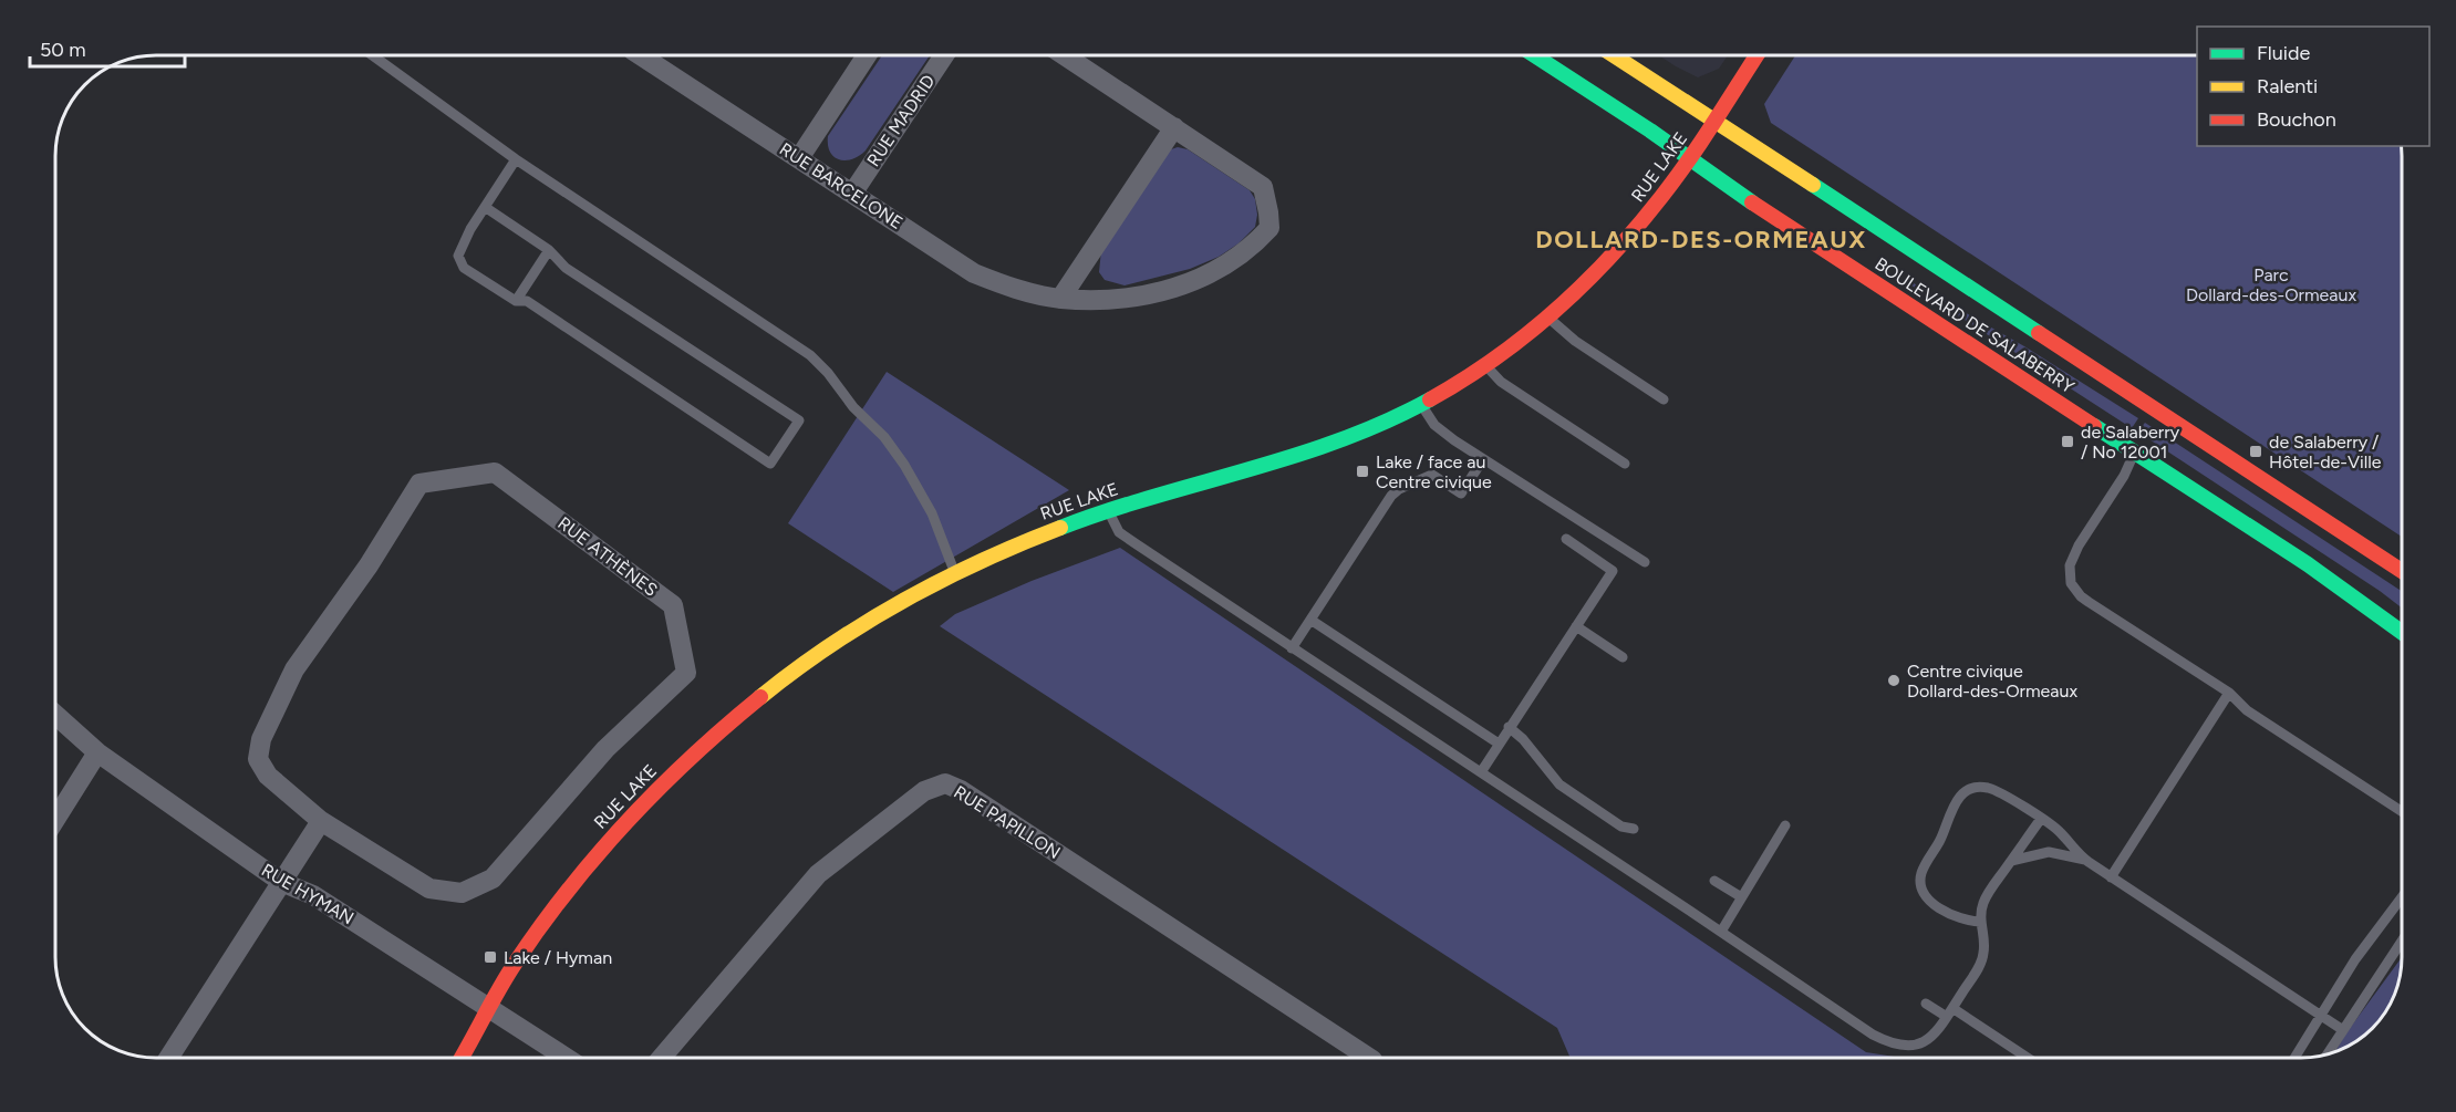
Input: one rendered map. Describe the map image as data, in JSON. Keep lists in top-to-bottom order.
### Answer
{
  "streets": {
    "street": [
      "RUE MADRID",
      "RUE LAKE",
      "RUE BARCELONE",
      "BOULEVARD DE SALABERRY",
      "RUE ATHÈNES",
      "RUE PAPILLON",
      "RUE HYMAN"
    ]
  },
  "crossings": [
    ["RUE MADRID", "RUE BARCELONE"],
    ["RUE LAKE", "BOULEVARD DE SALABERRY"],
    ["RUE LAKE", "RUE HYMAN"]
  ],
  "districts": ["DOLLARD-DES-ORMEAUX"],
  "parks": ["Parc Dollard-des-Ormeaux"],
  "places": {
    "transit": [
      "de Salaberry / No 12001",
      "de Salaberry / Hôtel-de-Ville",
      "Lake / face au Centre civique",
      "Lake / Hyman"
    ],
    "other": ["Centre civique Dollard-des-Ormeaux"]
  },
  "legend": ["Fluide", "Ralenti", "Bouchon"],
  "scale_bar": "50 m"
}
